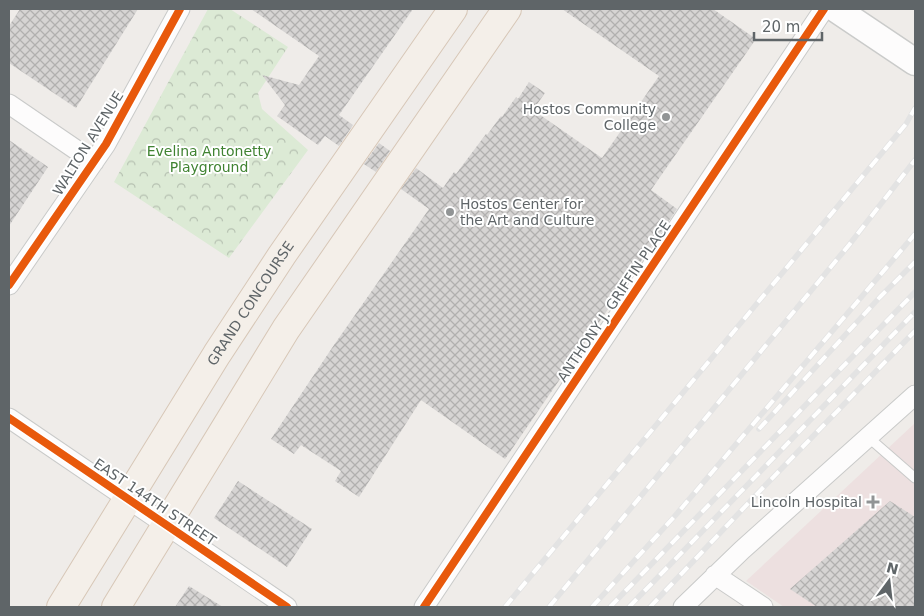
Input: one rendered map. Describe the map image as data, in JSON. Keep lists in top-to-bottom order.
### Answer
{
  "streets": {
    "main road": ["GRAND CONCOURSE"],
    "street": ["WALTON AVENUE", "ANTHONY J. GRIFFIN PLACE", "EAST 144TH STREET"]
  },
  "crossings": [
    ["GRAND CONCOURSE", "EAST 144TH STREET"]
  ],
  "parks": ["Evelina Antonetty Playground"],
  "places": {
    "other": ["Hostos Community College", "Hostos Center for the Art and Culture"],
    "health": ["Lincoln Hospital"]
  },
  "scale_bar": "20 m",
  "north": "top"
}
